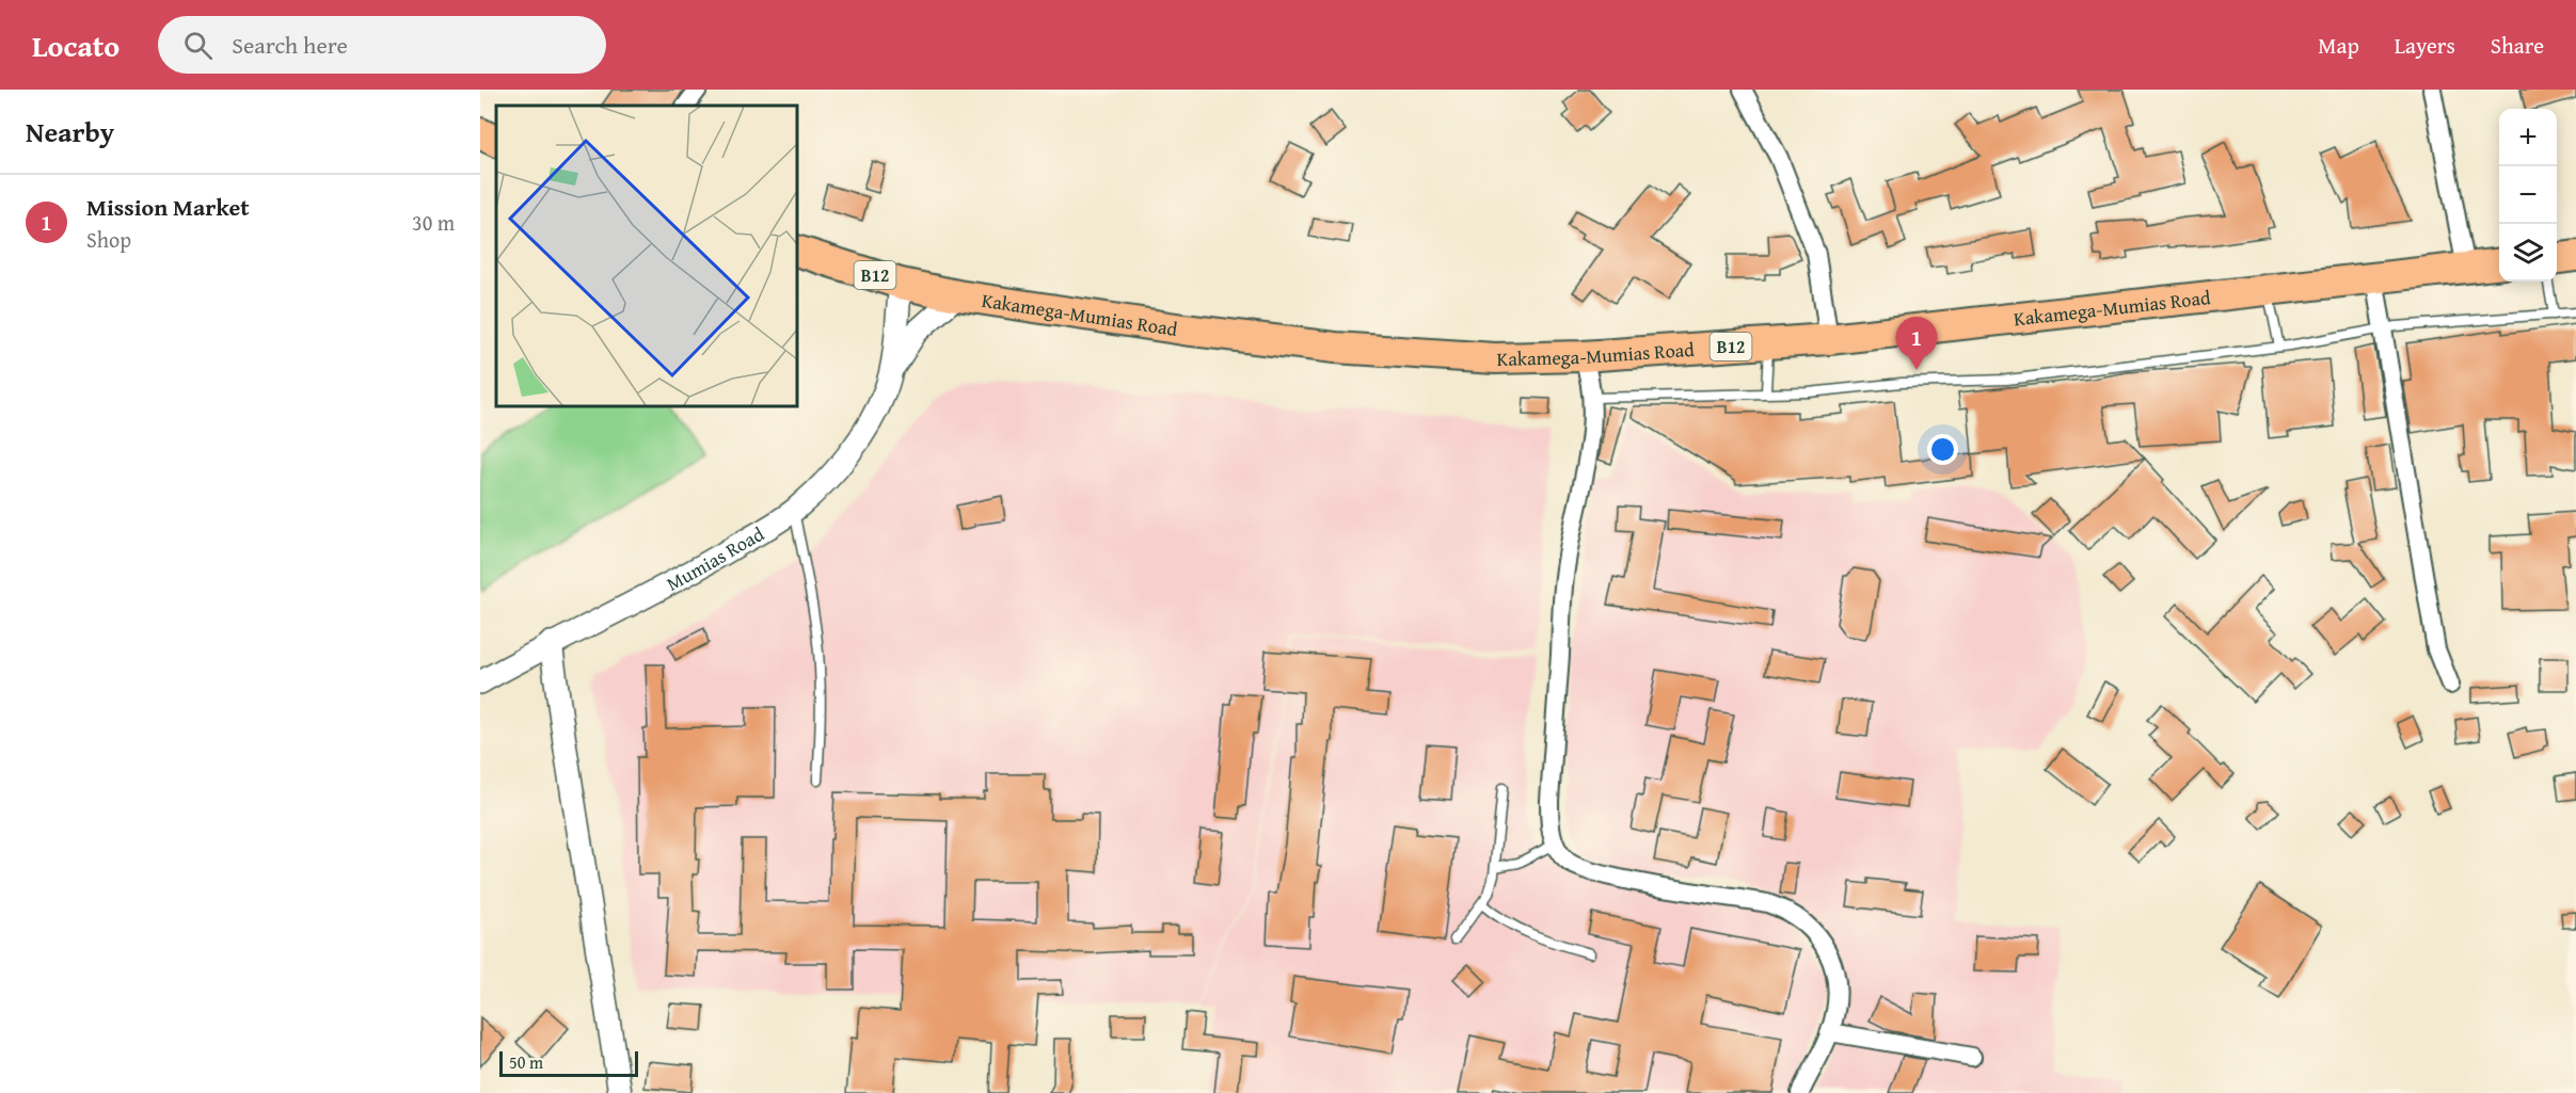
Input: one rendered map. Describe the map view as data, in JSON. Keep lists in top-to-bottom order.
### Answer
{
  "streets": {
    "highway": ["B12", "Kakamega-Mumias Road"],
    "street": ["Mumias Road"]
  },
  "crossings": [
    ["B12", "Kakamega-Mumias Road"],
    ["B12", "Mumias Road"],
    ["Kakamega-Mumias Road", "Mumias Road"]
  ],
  "scale_bar": "50 m",
  "page": {
    "header": "Locato",
    "search": "Search here",
    "nav": ["Map", "Layers", "Share"],
    "heading": "Nearby",
    "map_buttons": ["+", "−"],
    "list": [
      {
        "mark": "1",
        "name": "Mission Market",
        "note": "Shop",
        "value": "30 m"
      }
    ],
    "pins": "1",
    "scale": "50 m"
  }
}
